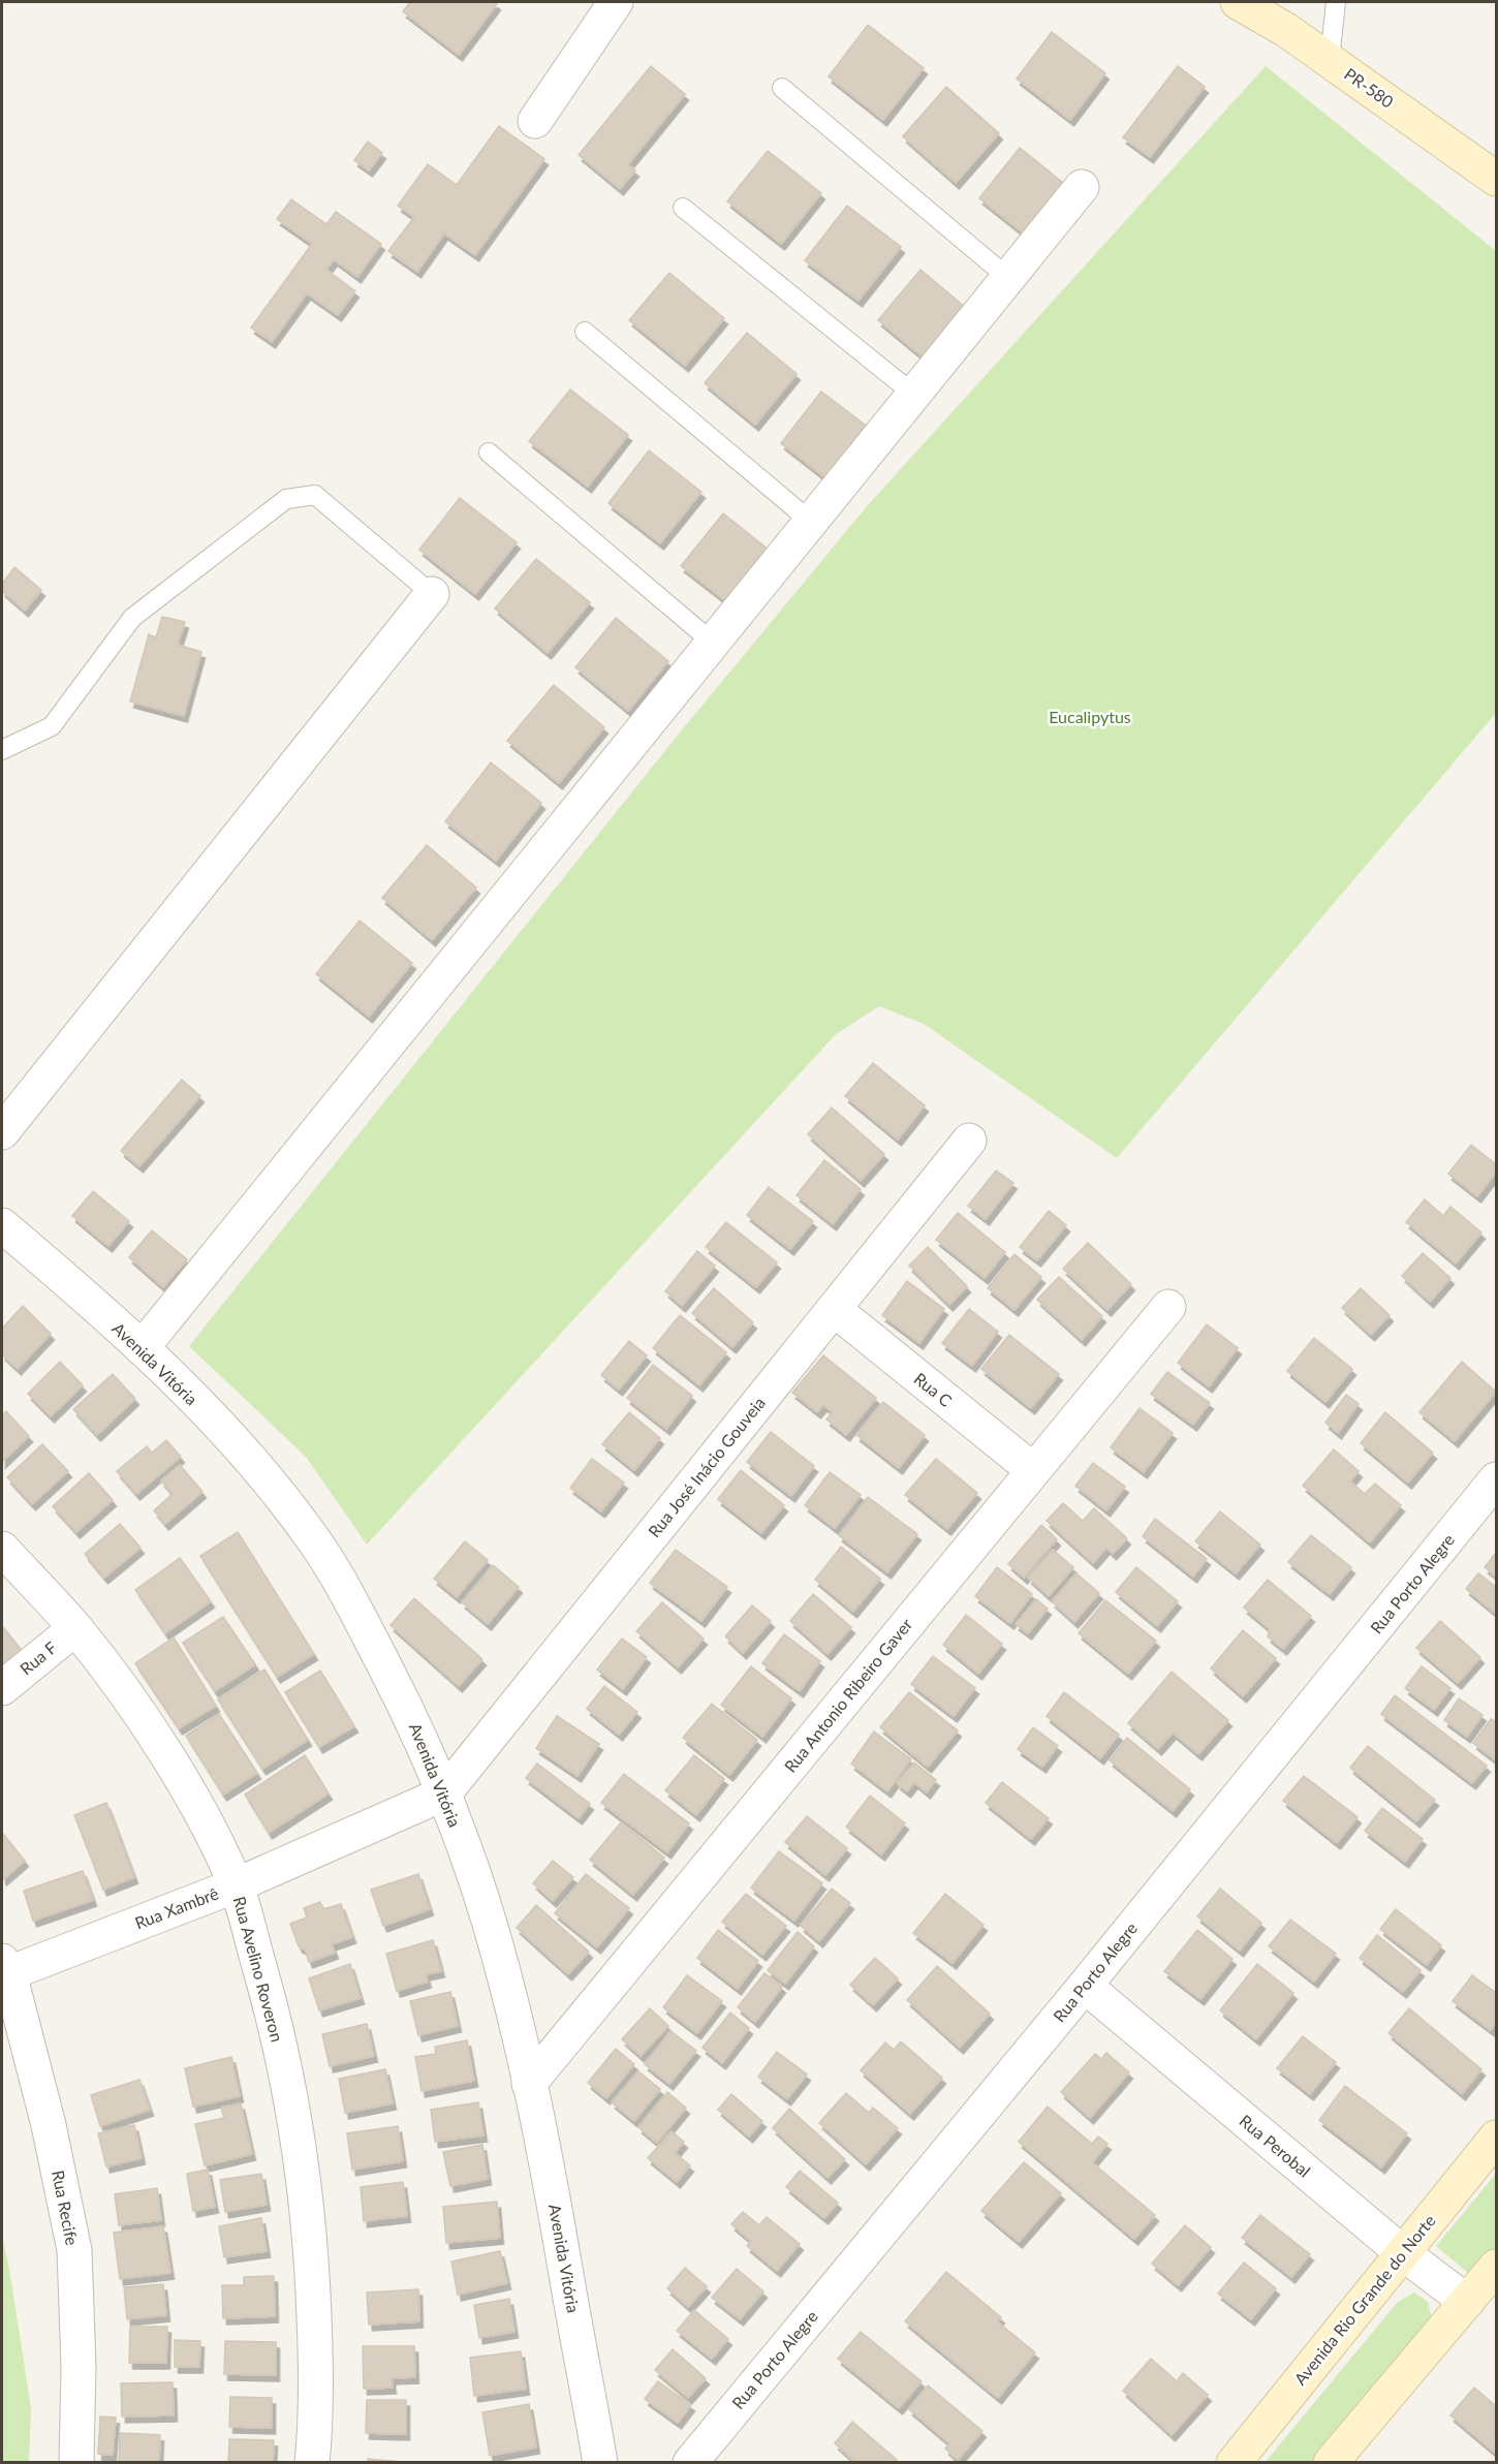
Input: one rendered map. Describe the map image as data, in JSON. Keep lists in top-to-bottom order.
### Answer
{
  "streets": {
    "main road": ["PR-580", "Avenida Rio Grande do Norte"],
    "street": [
      "Avenida Vitória",
      "Rua C",
      "Rua José Inácio Gouveia",
      "Rua Porto Alegre",
      "Rua F",
      "Rua Antonio Ribeiro Gaver",
      "Rua Xambrê",
      "Rua Avelino Roveron",
      "Rua Perobal",
      "Rua Recife"
    ]
  },
  "crossings": [
    ["Avenida Vitória", "Rua José Inácio Gouveia"],
    ["Avenida Vitória", "Rua Antonio Ribeiro Gaver"],
    ["Avenida Vitória", "Rua Xambrê"],
    ["Rua C", "Rua José Inácio Gouveia"],
    ["Rua C", "Rua Antonio Ribeiro Gaver"],
    ["Rua José Inácio Gouveia", "Rua Xambrê"],
    ["Rua Porto Alegre", "Rua Perobal"],
    ["Rua F", "Rua Avelino Roveron"],
    ["Rua Xambrê", "Rua Avelino Roveron"],
    ["Rua Xambrê", "Rua Recife"],
    ["Rua Perobal", "Avenida Rio Grande do Norte"]
  ],
  "parks": ["Eucalipytus"]
}
